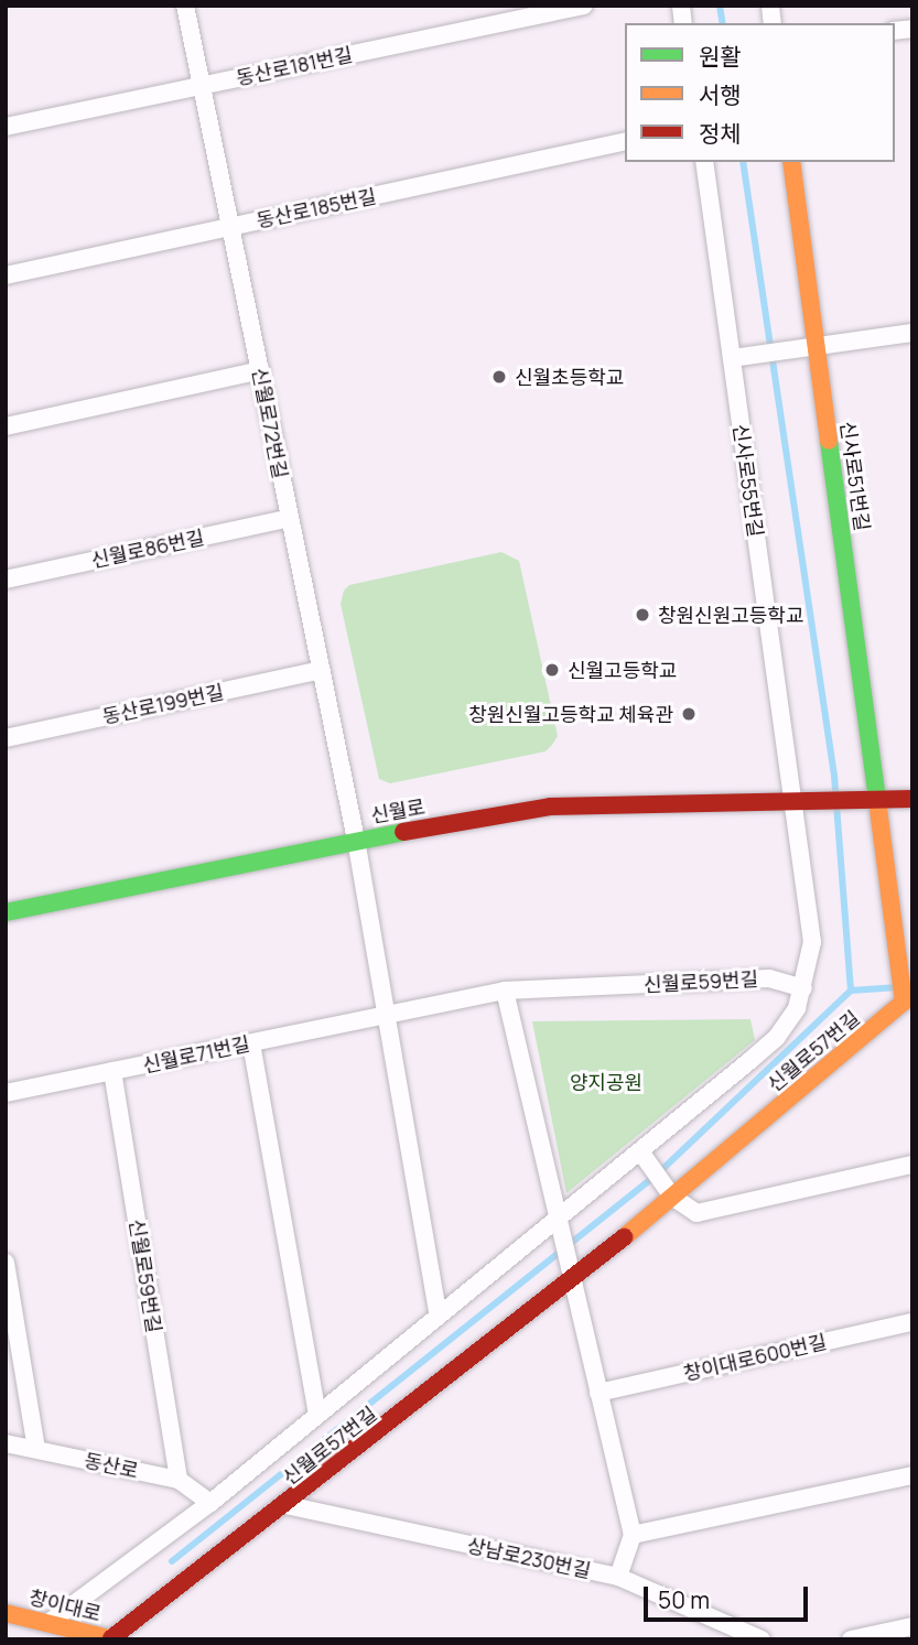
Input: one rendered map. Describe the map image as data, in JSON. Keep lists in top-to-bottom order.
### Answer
{
  "streets": {
    "street": [
      "동산로181번길",
      "동산로185번길",
      "신월로72번길",
      "신사로51번길",
      "신사로55번길",
      "신월로86번길",
      "동산로199번길",
      "신월로",
      "신월로59번길",
      "신월로57번길",
      "신월로71번길",
      "창이대로600번길",
      "동산로",
      "상남로230번길",
      "창이대로"
    ]
  },
  "crossings": [
    ["동산로181번길", "신월로72번길"],
    ["동산로185번길", "신월로72번길"],
    ["신월로72번길", "신월로86번길"],
    ["신월로72번길", "동산로199번길"],
    ["신월로72번길", "신월로"],
    ["신사로51번길", "신월로"],
    ["신사로55번길", "신월로"],
    ["신월로59번길", "신월로71번길"],
    ["신월로59번길", "동산로"],
    ["신월로57번길", "상남로230번길"],
    ["신월로57번길", "창이대로"]
  ],
  "parks": ["양지공원"],
  "places": [
    "신월초등학교",
    "창원신원고등학교",
    "신월고등학교",
    "창원신월고등학교 체육관"
  ],
  "legend": ["원활", "서행", "정체"],
  "scale_bar": "50 m"
}
